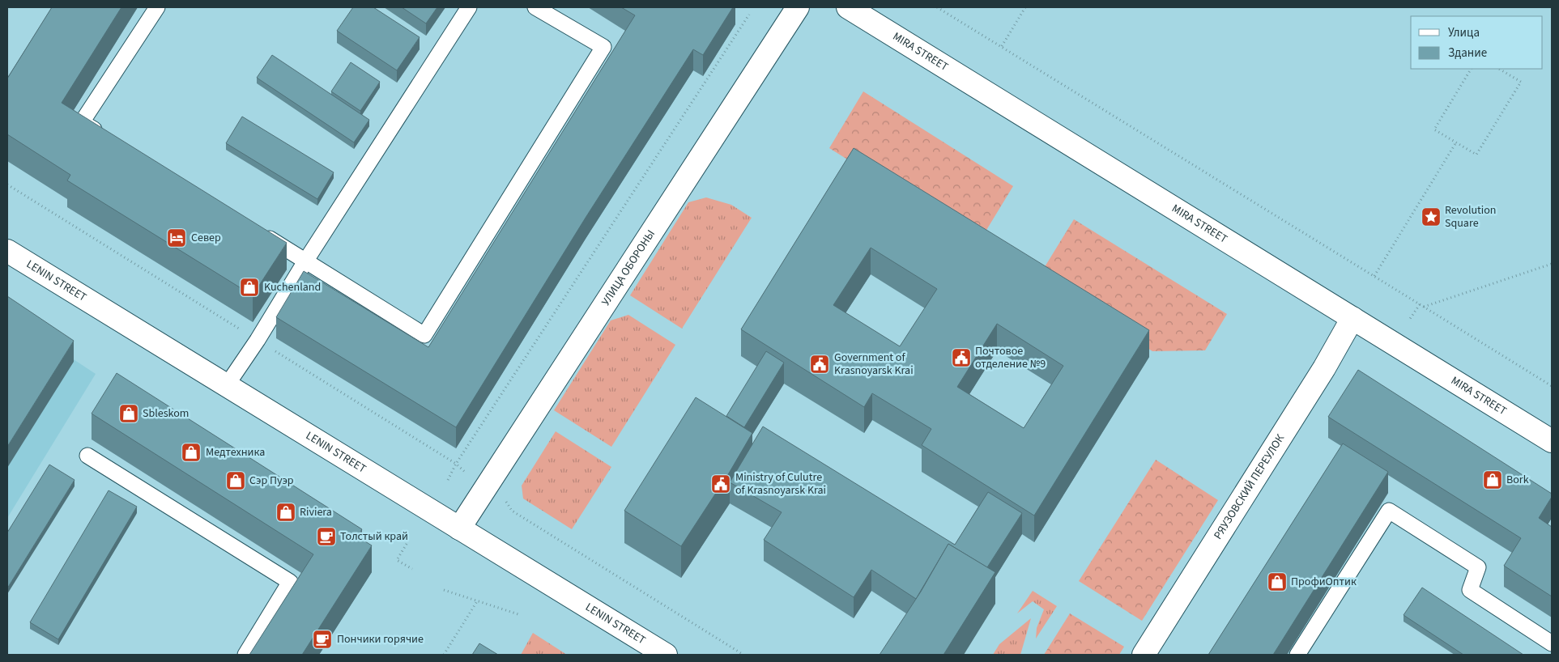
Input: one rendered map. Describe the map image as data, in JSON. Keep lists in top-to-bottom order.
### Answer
{
  "streets": {
    "main road": [
      "MIRA STREET",
      "УЛИЦА ОБОРОНЫ",
      "LENIN STREET",
      "РЯУЗОВСКИЙ ПЕРЕУЛОК"
    ]
  },
  "crossings": [
    ["MIRA STREET", "РЯУЗОВСКИЙ ПЕРЕУЛОК"],
    ["УЛИЦА ОБОРОНЫ", "LENIN STREET"]
  ],
  "places": {
    "place": ["Revolution Square"],
    "hotel": ["Север"],
    "shop": [
      "Kuchenland",
      "Sbleskom",
      "Медтехника",
      "Bork",
      "Сэр Пуэр",
      "Riviera",
      "ПрофиОптик"
    ],
    "public building": ["Почтовое отделение №9", "Government of Krasnoyarsk Krai", "Ministry of Culutre of Krasnoyarsk Krai"],
    "cafe": ["Толстый край", "Пончики горячие"]
  },
  "legend": ["Улица", "Здание"]
}
